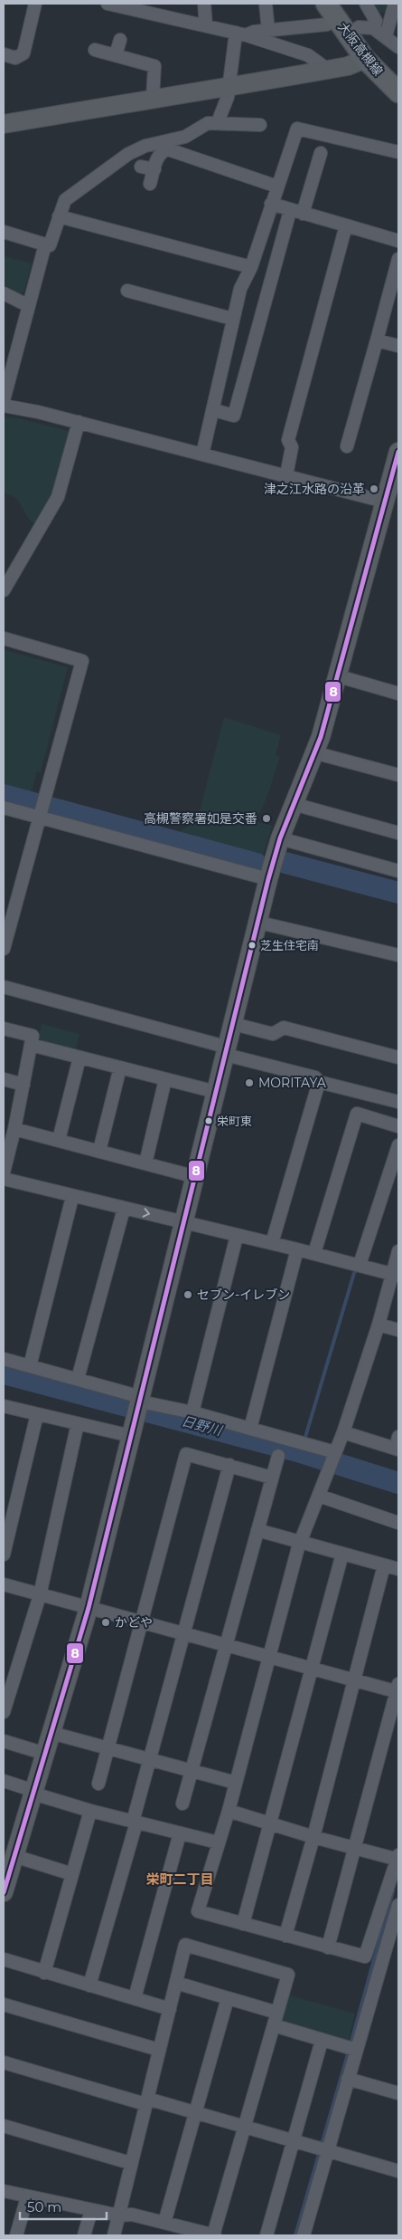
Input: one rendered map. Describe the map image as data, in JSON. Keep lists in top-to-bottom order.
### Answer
{
  "streets": {
    "main road": ["大阪高槻線"]
  },
  "districts": ["栄町二丁目"],
  "water": ["日野川"],
  "places": [
    "津之江水路の沿革",
    "高槻警察署如是交番",
    "芝生住宅南",
    "MORITAYA",
    "栄町東",
    "セブン-イレブン",
    "かどや"
  ],
  "lines": ["transit line 8"],
  "scale_bar": "50 m"
}
